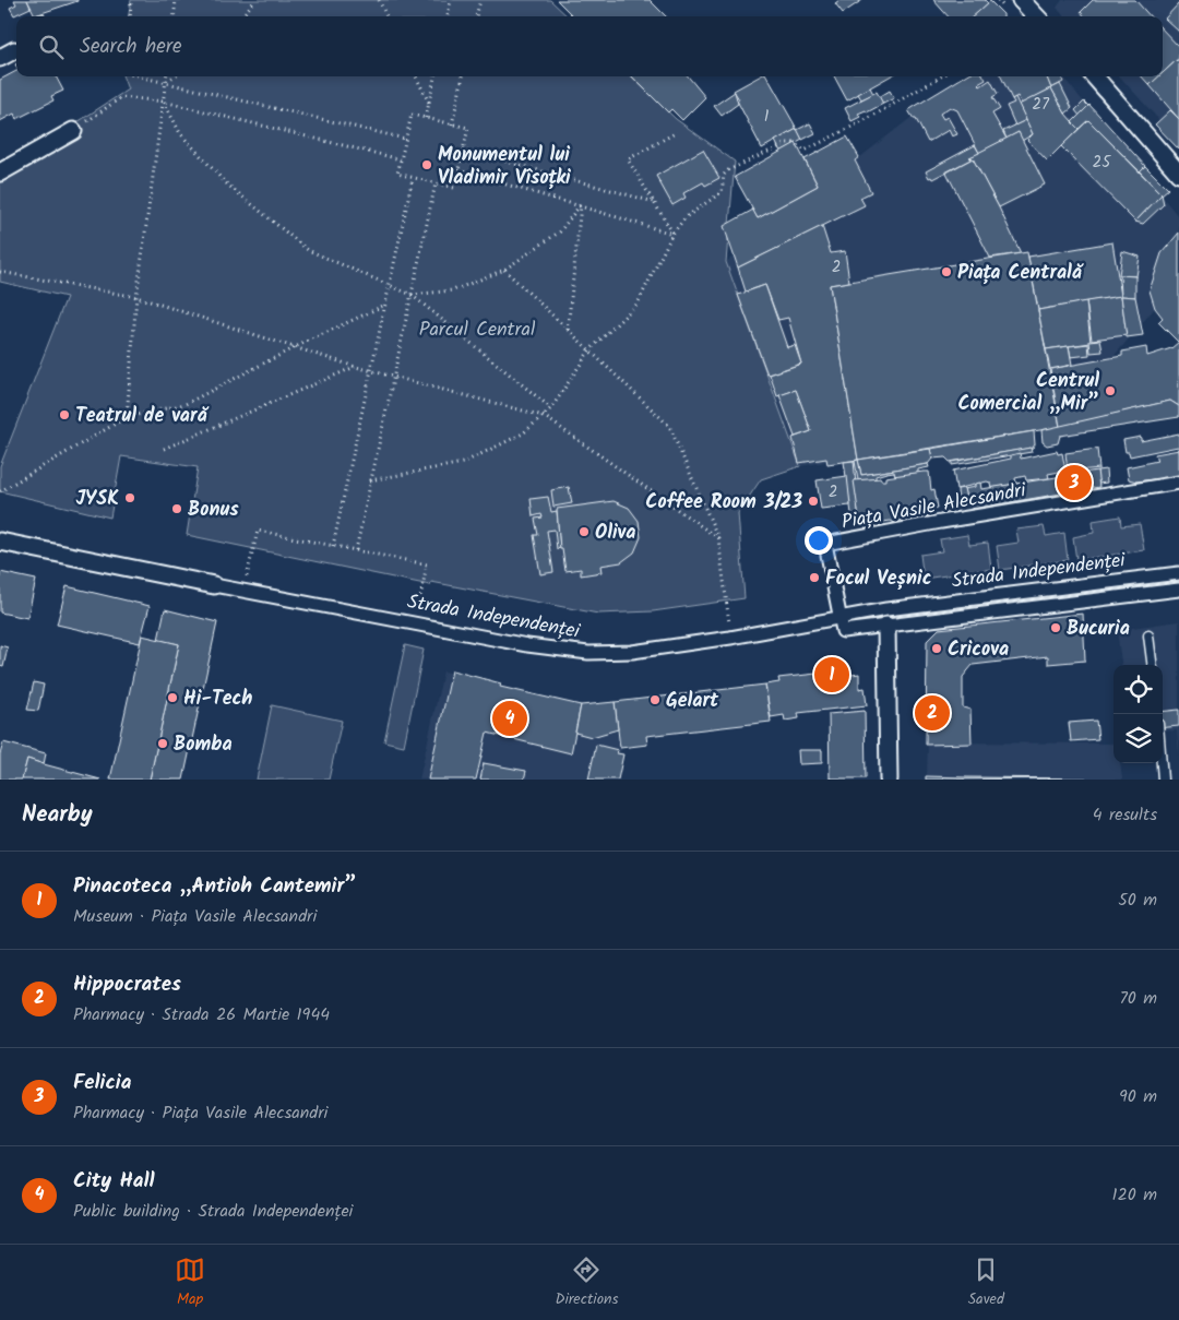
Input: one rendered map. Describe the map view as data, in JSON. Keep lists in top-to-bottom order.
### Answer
{
  "streets": {
    "street": ["Piața Vasile Alecsandri", "Strada Independenței"]
  },
  "crossings": [
    ["Piața Vasile Alecsandri", "Strada Independenței"]
  ],
  "parks": ["Parcul Central"],
  "places": [
    "Monumentul lui Vladimir Vîsoțki",
    "Piața Centrală",
    "Centrul Comercial „Mir”",
    "Teatrul de vară",
    "JYSK",
    "Coffee Room 3/23",
    "Bonus",
    "Oliva",
    "Focul Veșnic",
    "Bucuria",
    "Cricova",
    "Hi-Tech",
    "Gelart",
    "Bomba"
  ],
  "house_numbers": [
    "27",
    "1",
    "25",
    "2",
    "2"
  ],
  "page": {
    "search": "Search here",
    "pins": [
      "3",
      "1",
      "2",
      "4"
    ],
    "heading": ["Nearby", "4 results"],
    "list": [
      {
        "mark": "1",
        "name": "Pinacoteca „Antioh Cantemir”",
        "note": "Museum · Piața Vasile Alecsandri",
        "value": "50 m"
      },
      {
        "mark": "2",
        "name": "Hippocrates",
        "note": "Pharmacy · Strada 26 Martie 1944",
        "value": "70 m"
      },
      {
        "mark": "3",
        "name": "Felicia",
        "note": "Pharmacy · Piața Vasile Alecsandri",
        "value": "90 m"
      },
      {
        "mark": "4",
        "name": "City Hall",
        "note": "Public building · Strada Independenței",
        "value": "120 m"
      }
    ],
    "nav": ["Map", "Directions", "Saved"]
  }
}
